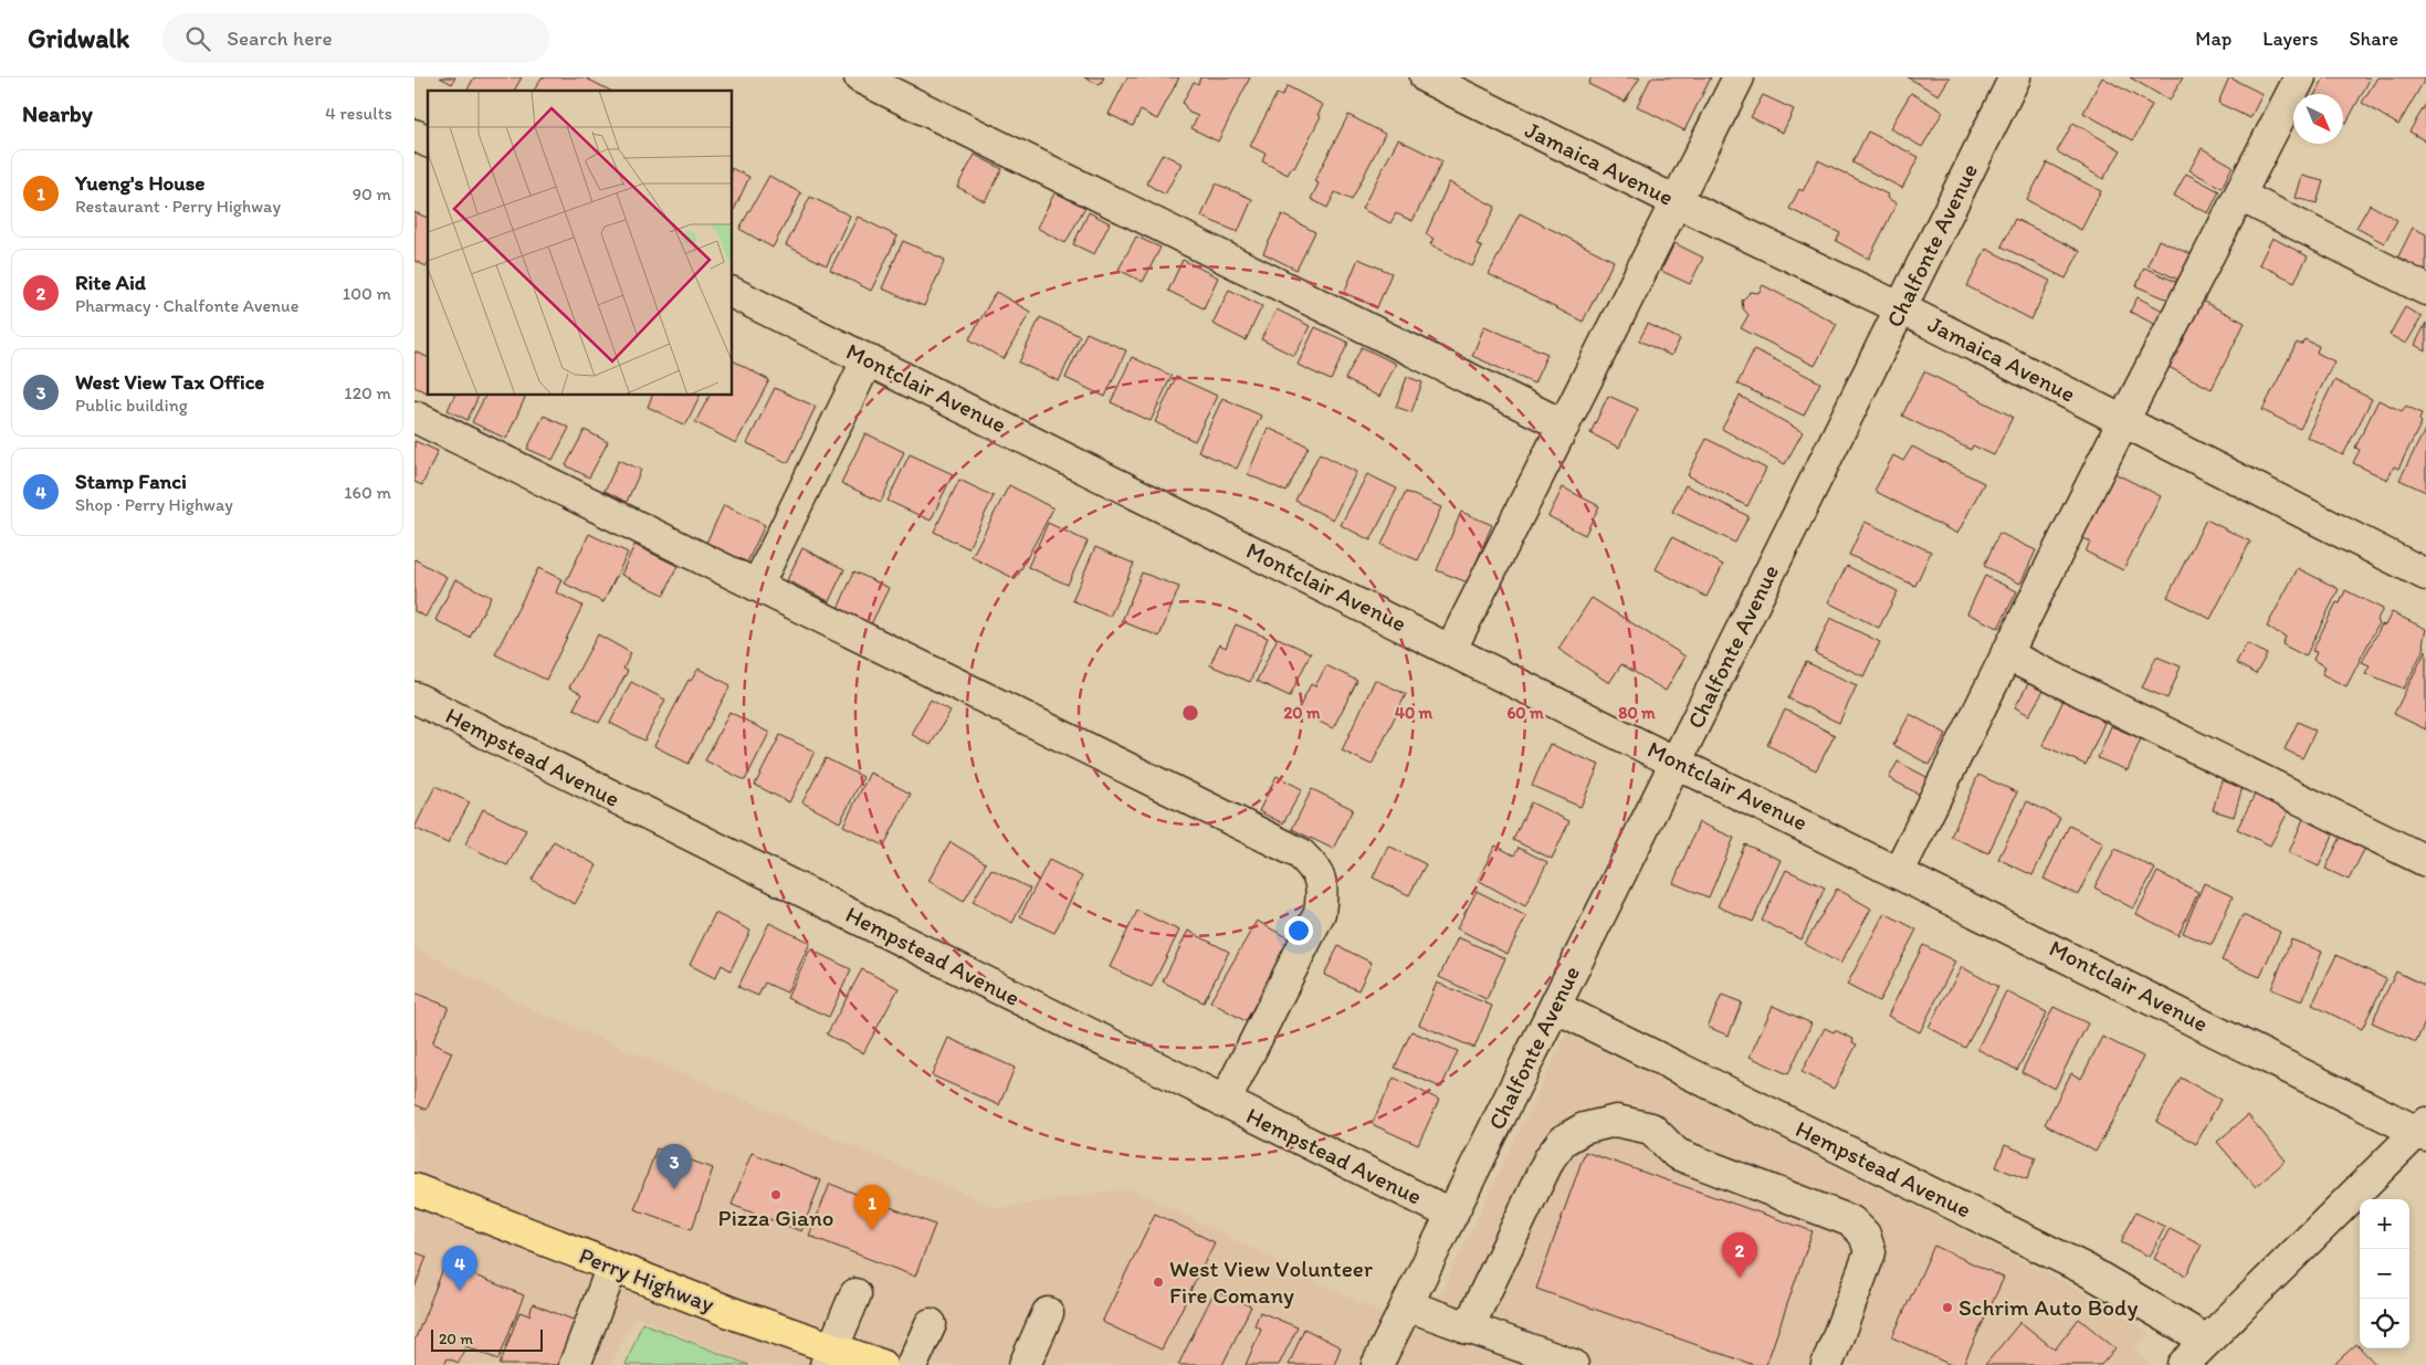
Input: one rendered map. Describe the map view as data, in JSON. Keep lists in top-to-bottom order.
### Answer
{
  "streets": {
    "main road": ["Perry Highway"],
    "street": [
      "Jamaica Avenue",
      "Chalfonte Avenue",
      "Montclair Avenue",
      "Hempstead Avenue"
    ]
  },
  "crossings": [
    ["Jamaica Avenue", "Chalfonte Avenue"],
    ["Chalfonte Avenue", "Montclair Avenue"],
    ["Chalfonte Avenue", "Hempstead Avenue"]
  ],
  "places": ["Pizza Giano", "West View Volunteer Fire Comany", "Schrim Auto Body"],
  "scale_bar": "20 m",
  "north": "bottom right",
  "page": {
    "header": "Gridwalk",
    "search": "Search here",
    "nav": ["Map", "Layers", "Share"],
    "heading": ["Nearby", "4 results"],
    "list": [
      {
        "mark": "1",
        "name": "Yueng's House",
        "note": "Restaurant · Perry Highway",
        "value": "90 m"
      },
      {
        "mark": "2",
        "name": "Rite Aid",
        "note": "Pharmacy · Chalfonte Avenue",
        "value": "100 m"
      },
      {
        "mark": "3",
        "name": "West View Tax Office",
        "note": "Public building",
        "value": "120 m"
      },
      {
        "mark": "4",
        "name": "Stamp Fanci",
        "note": "Shop · Perry Highway",
        "value": "160 m"
      }
    ],
    "pins": [
      "3",
      "1",
      "2",
      "4"
    ],
    "map_buttons": ["+", "−"],
    "scale": "20 m"
  },
  "rings": [
    "20 m",
    "40 m",
    "60 m",
    "80 m"
  ]
}
